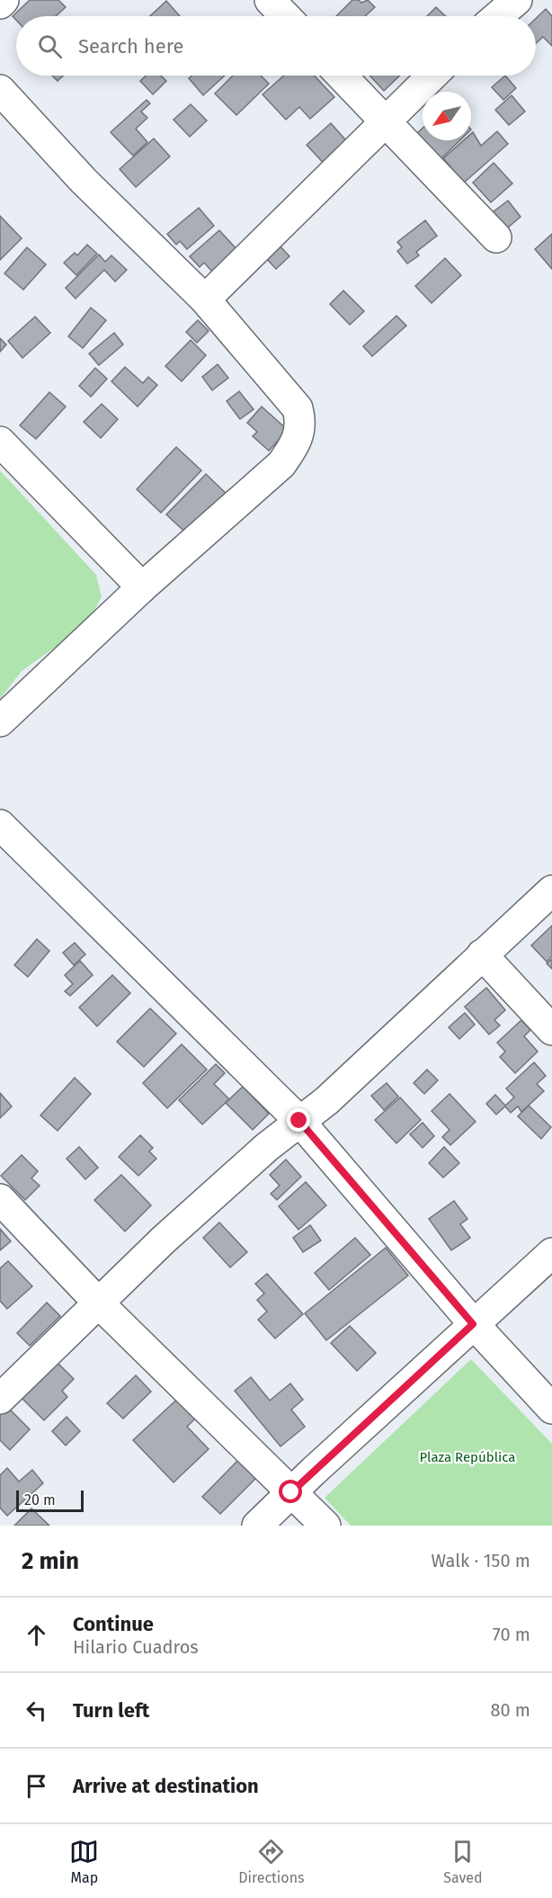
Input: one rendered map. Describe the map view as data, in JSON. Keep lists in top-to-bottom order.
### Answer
{
  "parks": ["Plaza República"],
  "scale_bar": "20 m",
  "north": "bottom left",
  "page": {
    "search": "Search here",
    "scale": "20 m",
    "heading": ["2 min", "Walk · 150 m"],
    "list": [
      ["Continue", "Hilario Cuadros", "70 m"],
      ["Turn left", "80 m"],
      "Arrive at destination"
    ],
    "nav": ["Map", "Directions", "Saved"]
  }
}
